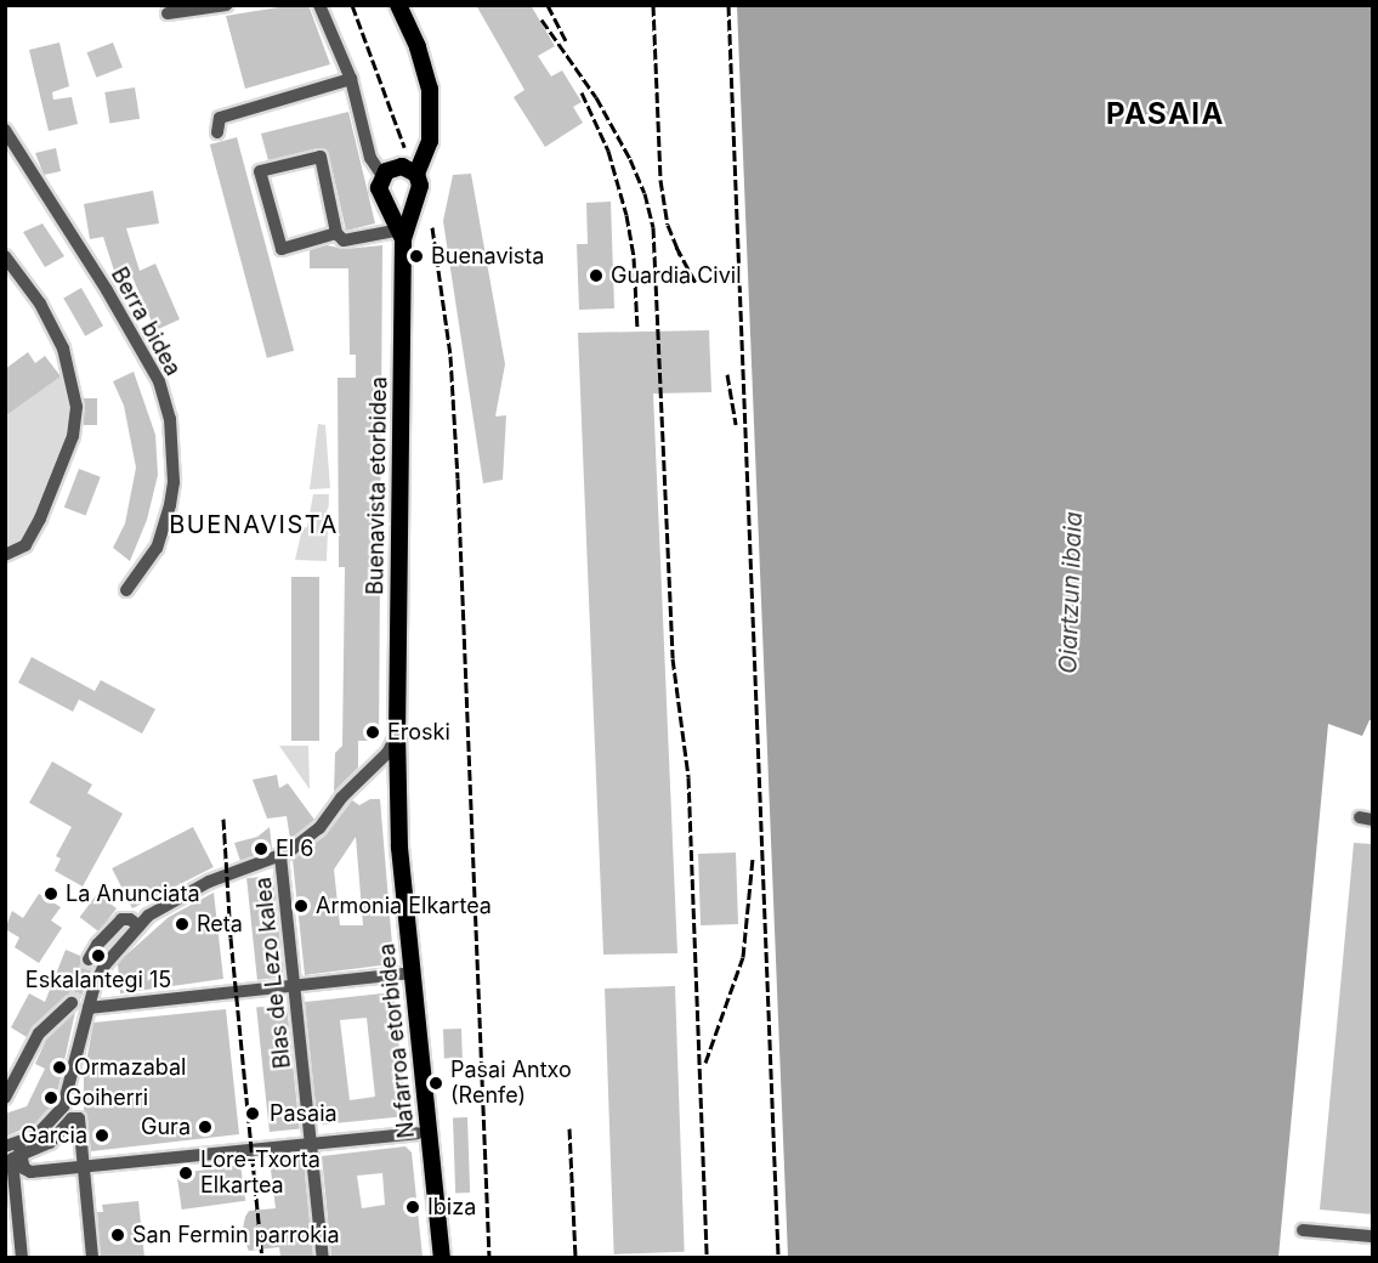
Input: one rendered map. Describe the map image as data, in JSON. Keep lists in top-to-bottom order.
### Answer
{
  "streets": {
    "main road": ["Buenavista etorbidea", "Nafarroa etorbidea"],
    "street": ["Berra bidea", "Blas de Lezo kalea"]
  },
  "crossings": [
    ["Buenavista etorbidea", "Nafarroa etorbidea"]
  ],
  "districts": ["PASAIA", "BUENAVISTA"],
  "water": ["Oiartzun ibaia"],
  "places": [
    "Buenavista",
    "Guardia Civil",
    "Eroski",
    "El 6",
    "La Anunciata",
    "Armonia Elkartea",
    "Reta",
    "Eskalantegi 15",
    "Ormazabal",
    "Pasai Antxo (Renfe)",
    "Goiherri",
    "Pasaia",
    "Gura",
    "Garcia",
    "Lore-Txorta Elkartea",
    "Ibiza",
    "San Fermin parrokia"
  ]
}
